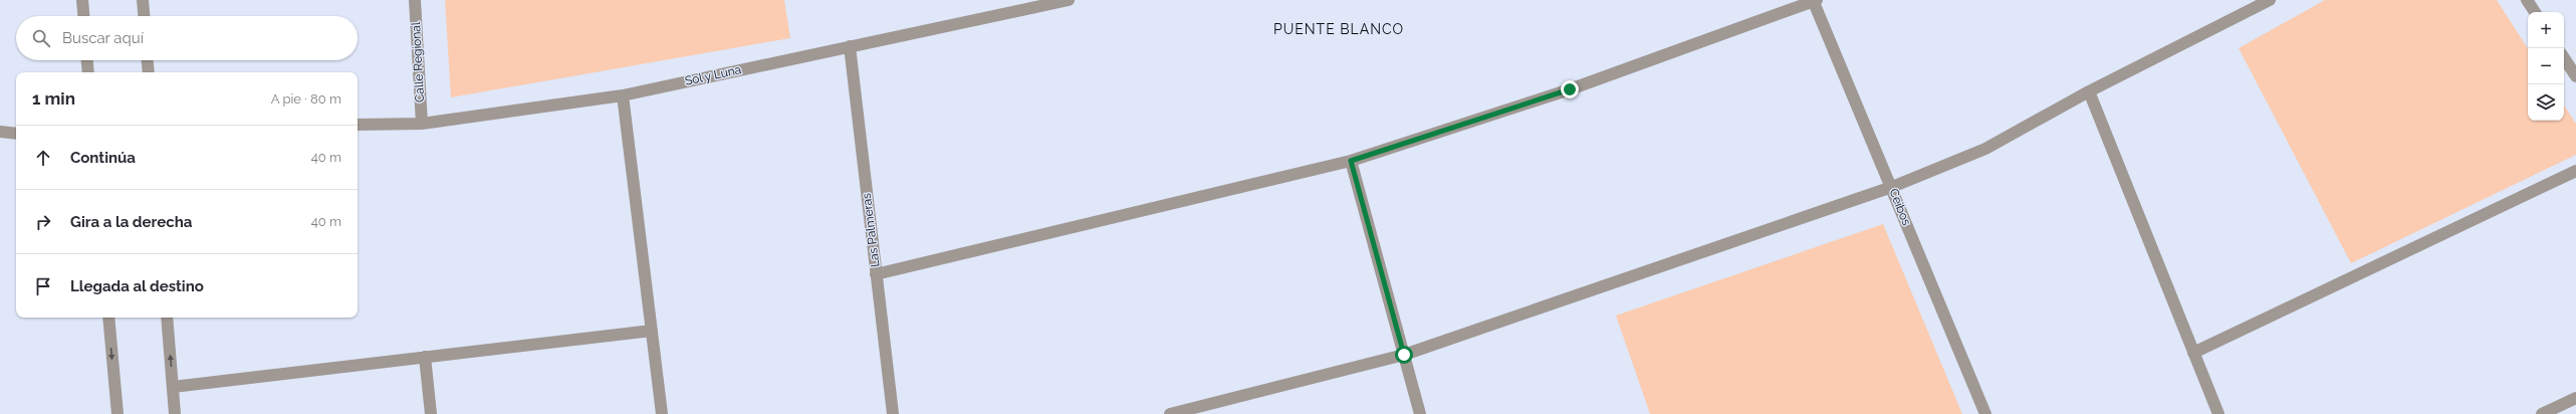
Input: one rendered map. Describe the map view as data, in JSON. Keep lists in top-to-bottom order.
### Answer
{
  "streets": {
    "street": [
      "Calle Regional",
      "Sol y Luna",
      "Ceibos",
      "Las Palmeras"
    ]
  },
  "crossings": [
    ["Calle Regional", "Sol y Luna"],
    ["Sol y Luna", "Las Palmeras"]
  ],
  "districts": ["PUENTE BLANCO"],
  "page": {
    "map_buttons": ["+", "−"],
    "search": "Buscar aquí",
    "heading": ["1 min", "A pie · 80 m"],
    "list": [
      ["Continúa", "40 m"],
      ["Gira a la derecha", "40 m"],
      "Llegada al destino"
    ]
  }
}
